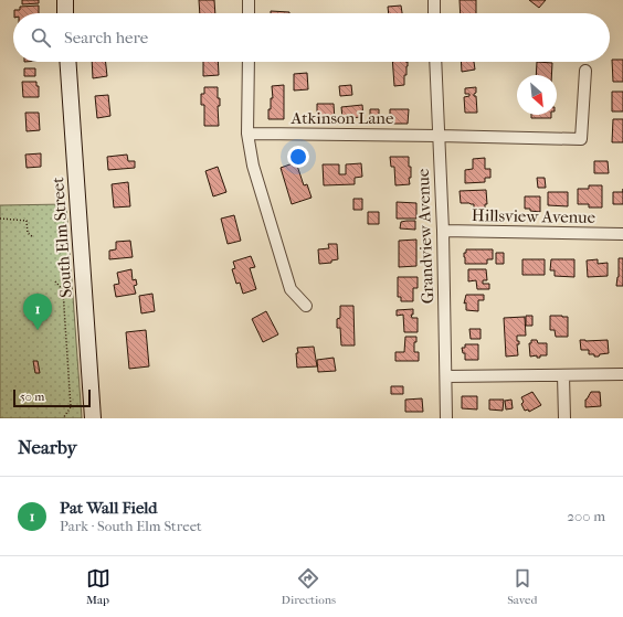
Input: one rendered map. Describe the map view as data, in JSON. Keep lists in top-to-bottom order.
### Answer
{
  "streets": {
    "main road": ["South Elm Street"],
    "street": ["Atkinson Lane", "Hillsview Avenue", "Grandview Avenue"]
  },
  "crossings": [
    ["Atkinson Lane", "Grandview Avenue"],
    ["Hillsview Avenue", "Grandview Avenue"]
  ],
  "scale_bar": "50 m",
  "north": "bottom right",
  "page": {
    "search": "Search here",
    "pins": "1",
    "scale": "50 m",
    "heading": "Nearby",
    "list": [
      {
        "mark": "1",
        "name": "Pat Wall Field",
        "note": "Park · South Elm Street",
        "value": "200 m"
      }
    ],
    "nav": ["Map", "Directions", "Saved"]
  }
}
